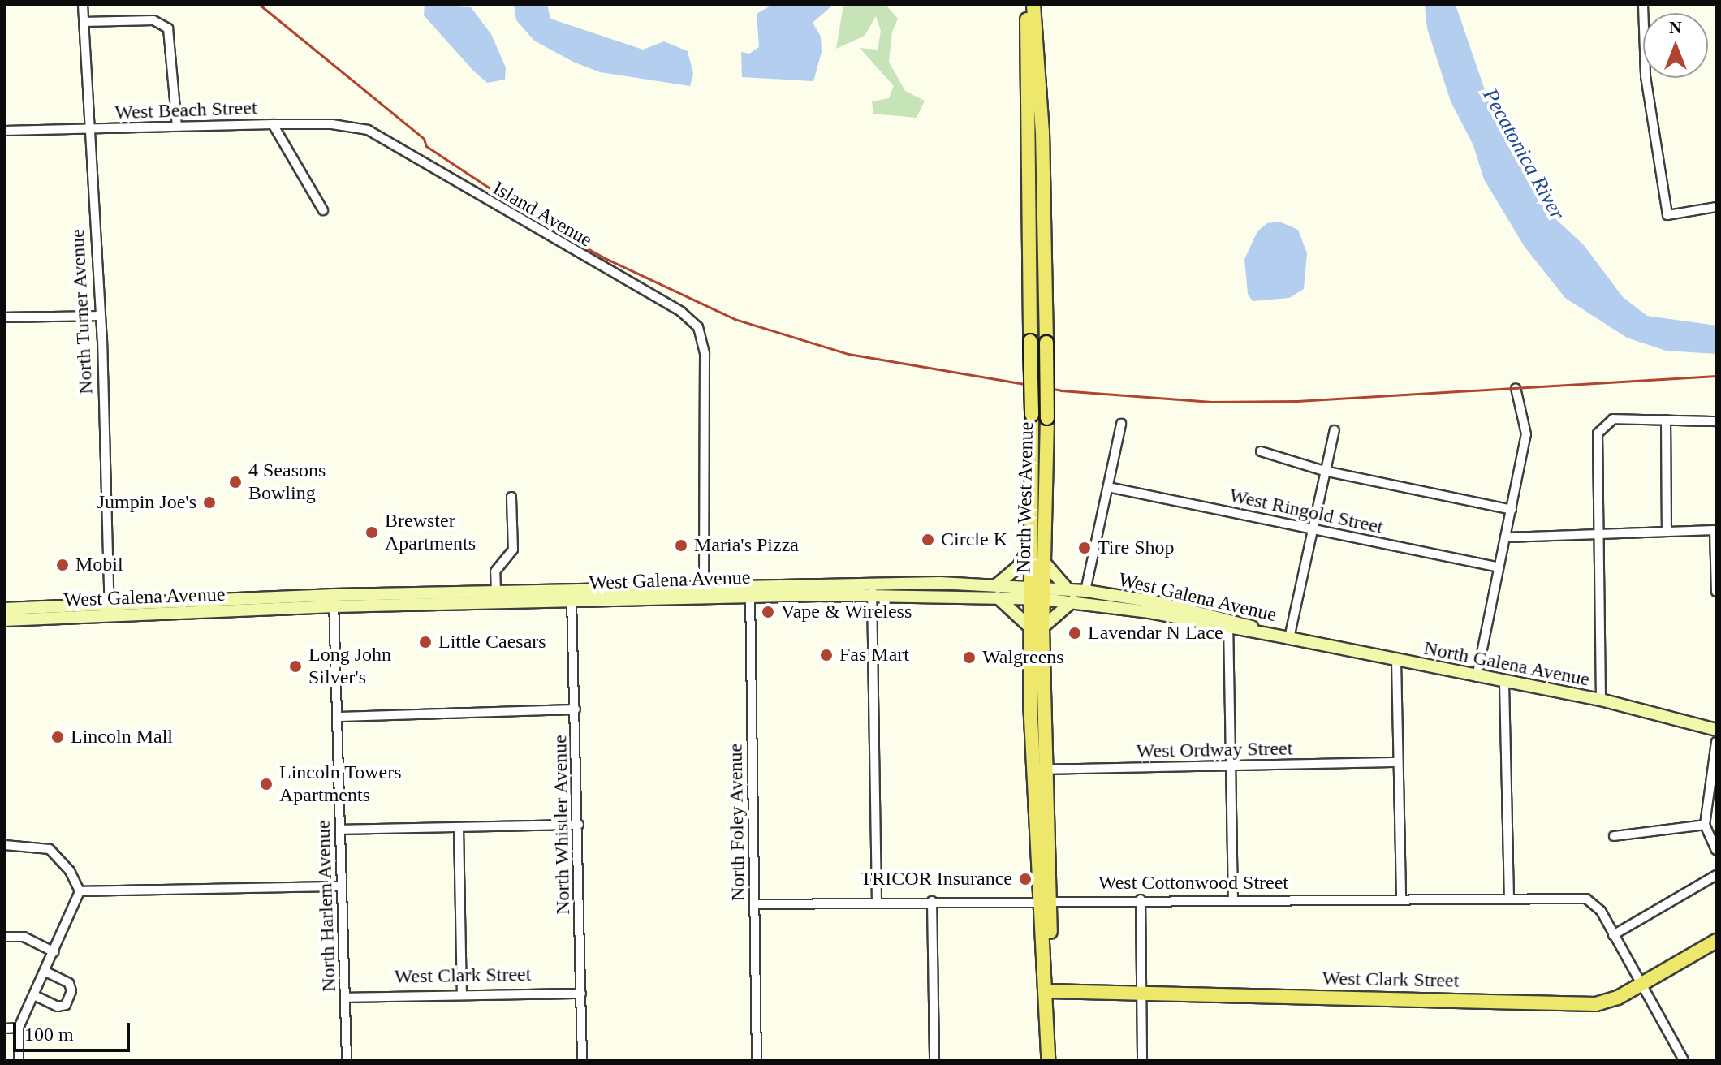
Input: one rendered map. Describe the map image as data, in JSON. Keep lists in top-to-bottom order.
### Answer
{
  "streets": {
    "main road": [
      "North West Avenue",
      "West Galena Avenue",
      "North Galena Avenue",
      "West Clark Street"
    ],
    "street": [
      "West Beach Street",
      "Island Avenue",
      "North Turner Avenue",
      "West Ringold Street",
      "West Ordway Street",
      "North Foley Avenue",
      "North Whistler Avenue",
      "West Cottonwood Street",
      "North Harlem Avenue"
    ]
  },
  "crossings": [
    ["West Beach Street", "Island Avenue"],
    ["West Beach Street", "North Turner Avenue"],
    ["Island Avenue", "West Galena Avenue"],
    ["North Turner Avenue", "West Galena Avenue"],
    ["North West Avenue", "West Galena Avenue"],
    ["North West Avenue", "West Ordway Street"],
    ["North West Avenue", "West Cottonwood Street"],
    ["North West Avenue", "West Clark Street"],
    ["West Galena Avenue", "North Galena Avenue"],
    ["West Galena Avenue", "North Foley Avenue"],
    ["West Galena Avenue", "North Whistler Avenue"],
    ["West Galena Avenue", "North Harlem Avenue"],
    ["North Foley Avenue", "West Cottonwood Street"],
    ["North Whistler Avenue", "West Clark Street"],
    ["North Harlem Avenue", "West Clark Street"]
  ],
  "water": ["Pecatonica River"],
  "places": [
    "4 Seasons Bowling",
    "Jumpin Joe's",
    "Brewster Apartments",
    "Circle K",
    "Maria's Pizza",
    "Tire Shop",
    "Mobil",
    "Vape & Wireless",
    "Lavendar N Lace",
    "Little Caesars",
    "Fas Mart",
    "Walgreens",
    "Long John Silver's",
    "Lincoln Mall",
    "Lincoln Towers Apartments",
    "TRICOR Insurance"
  ],
  "scale_bar": "100 m",
  "north": "top"
}
